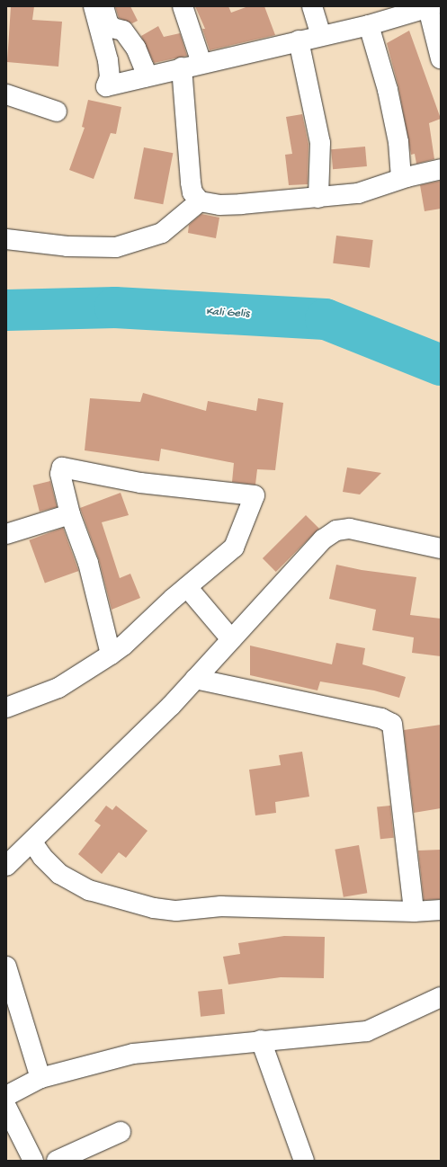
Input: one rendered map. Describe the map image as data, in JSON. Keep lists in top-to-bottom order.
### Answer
{
  "water": ["Kali Gelis"]
}
